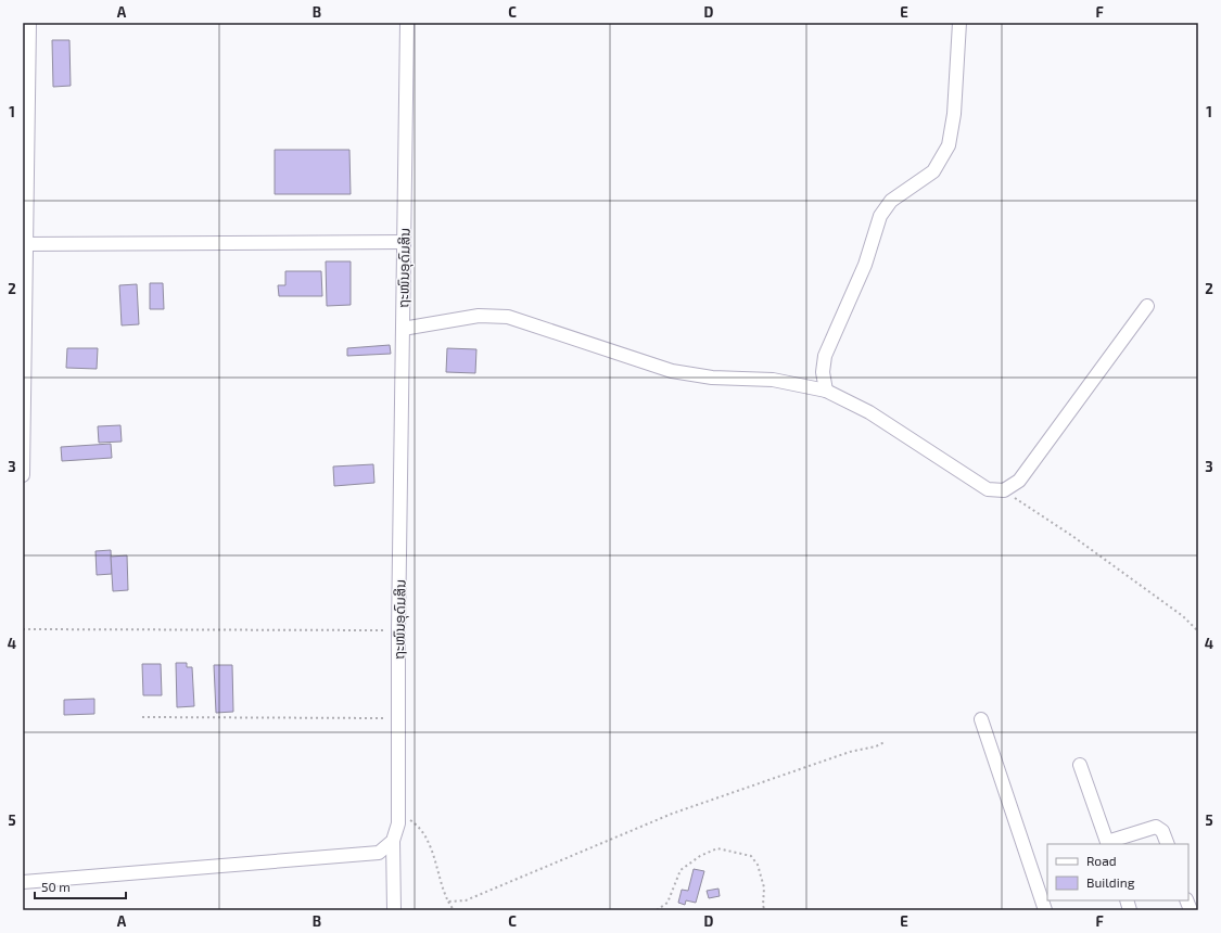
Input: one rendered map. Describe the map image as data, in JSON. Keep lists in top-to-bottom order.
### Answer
{
  "streets": {
    "street": ["ຖະໜົນອຸດົມສິນ"]
  },
  "legend": ["Road", "Building"],
  "scale_bar": "50 m",
  "grid": {
    "columns": [
      "A",
      "B",
      "C",
      "D",
      "E",
      "F"
    ],
    "rows": [
      "1",
      "2",
      "3",
      "4",
      "5"
    ]
  }
}
